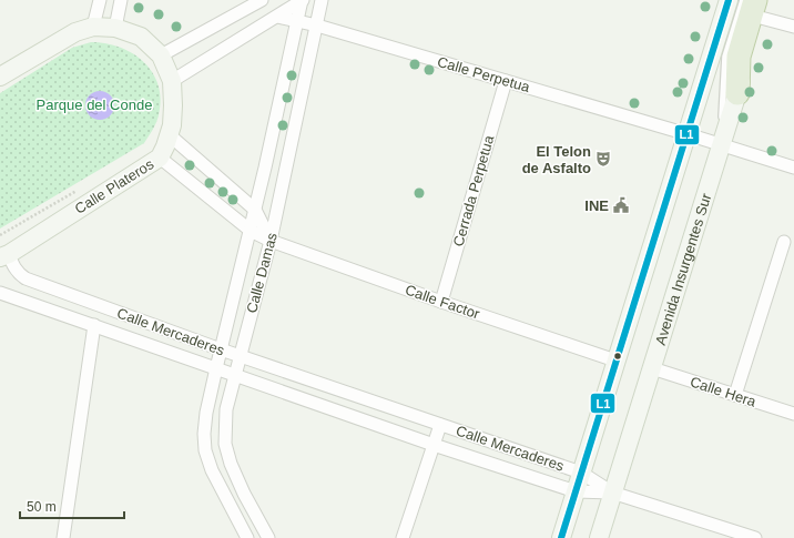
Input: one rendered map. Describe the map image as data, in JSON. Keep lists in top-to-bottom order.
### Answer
{
  "streets": {
    "main road": ["Calle Plateros", "Avenida Insurgentes Sur"],
    "street": [
      "Calle Perpetua",
      "Cerrada Perpetua",
      "Calle Damas",
      "Calle Factor",
      "Calle Mercaderes",
      "Calle Hera"
    ]
  },
  "crossings": [
    ["Calle Perpetua", "Cerrada Perpetua"],
    ["Calle Perpetua", "Avenida Insurgentes Sur"],
    ["Calle Perpetua", "Calle Damas"],
    ["Calle Plateros", "Calle Factor"],
    ["Calle Plateros", "Calle Mercaderes"],
    ["Cerrada Perpetua", "Calle Factor"],
    ["Avenida Insurgentes Sur", "Calle Mercaderes"],
    ["Avenida Insurgentes Sur", "Calle Hera"],
    ["Calle Damas", "Calle Factor"],
    ["Calle Damas", "Calle Mercaderes"]
  ],
  "parks": ["Parque del Conde"],
  "places": {
    "theatre": ["El Telon de Asfalto"],
    "public building": ["INE"]
  },
  "lines": ["transit line L1"],
  "scale_bar": "50 m"
}
